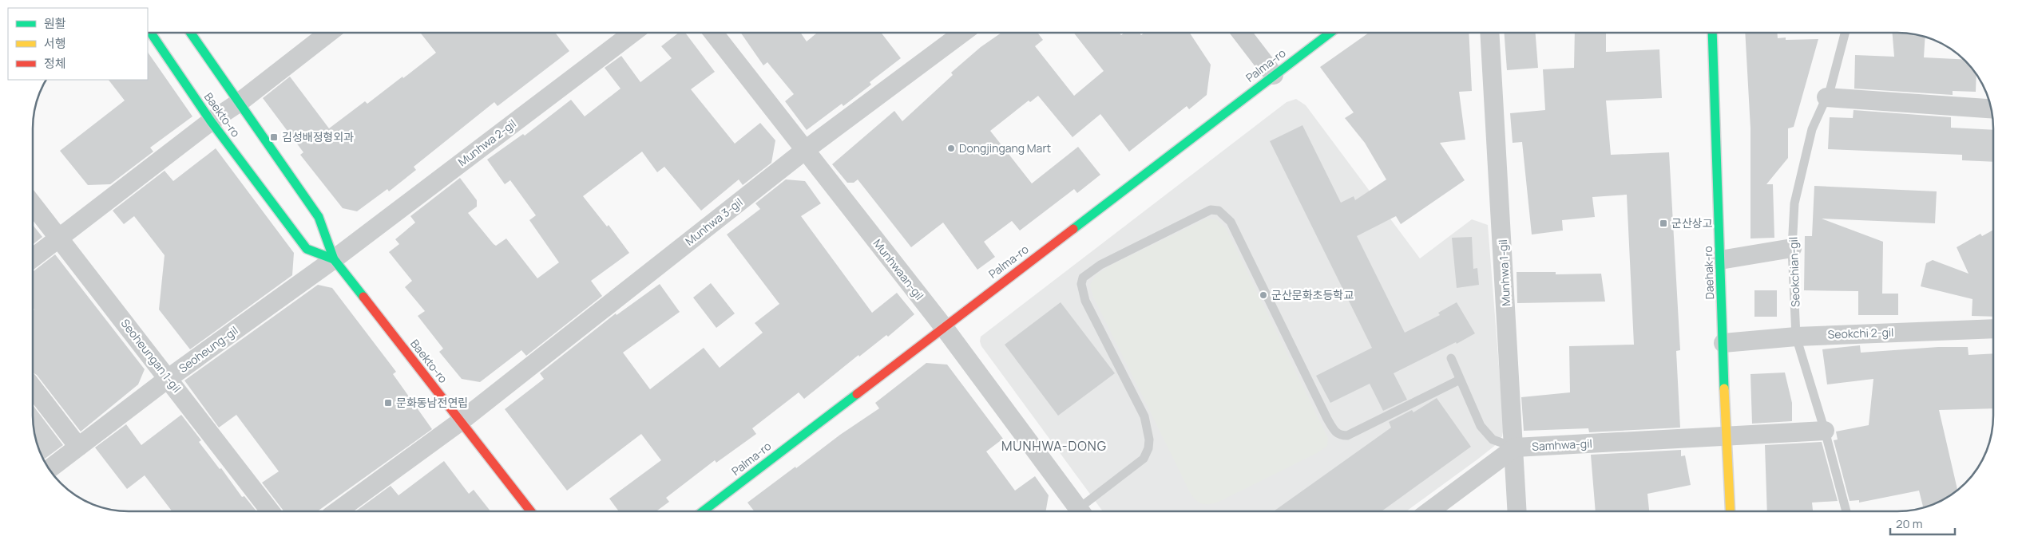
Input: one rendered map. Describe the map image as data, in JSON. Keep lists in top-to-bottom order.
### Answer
{
  "streets": {
    "street": [
      "Palma-ro",
      "Baekto-ro",
      "Munhwa 2-gil",
      "Munhwa 3-gil",
      "Munhwaan-gil",
      "Munhwa 1-gil",
      "Daehak-ro",
      "Seokchi 2-gil",
      "Seoheung-gil",
      "Seoheungan 1-gil",
      "Samhwa-gil"
    ],
    "lane": ["Seokchian-gil"]
  },
  "crossings": [
    ["Palma-ro", "Munhwaan-gil"],
    ["Baekto-ro", "Munhwa 2-gil"],
    ["Baekto-ro", "Munhwa 3-gil"],
    ["Baekto-ro", "Seoheung-gil"],
    ["Munhwa 2-gil", "Seoheung-gil"],
    ["Munhwa 3-gil", "Munhwaan-gil"],
    ["Seokchian-gil", "Seokchi 2-gil"],
    ["Seokchian-gil", "Samhwa-gil"],
    ["Munhwa 1-gil", "Samhwa-gil"],
    ["Daehak-ro", "Seokchi 2-gil"],
    ["Daehak-ro", "Samhwa-gil"],
    ["Seoheung-gil", "Seoheungan 1-gil"]
  ],
  "districts": ["MUNHWA-DONG"],
  "places": {
    "transit": ["김성배정형외과", "군산상고", "문화동남전연립"],
    "other": ["Dongjingang Mart", "군산문화초등학교"]
  },
  "legend": ["원활", "서행", "정체"],
  "scale_bar": "20 m"
}
